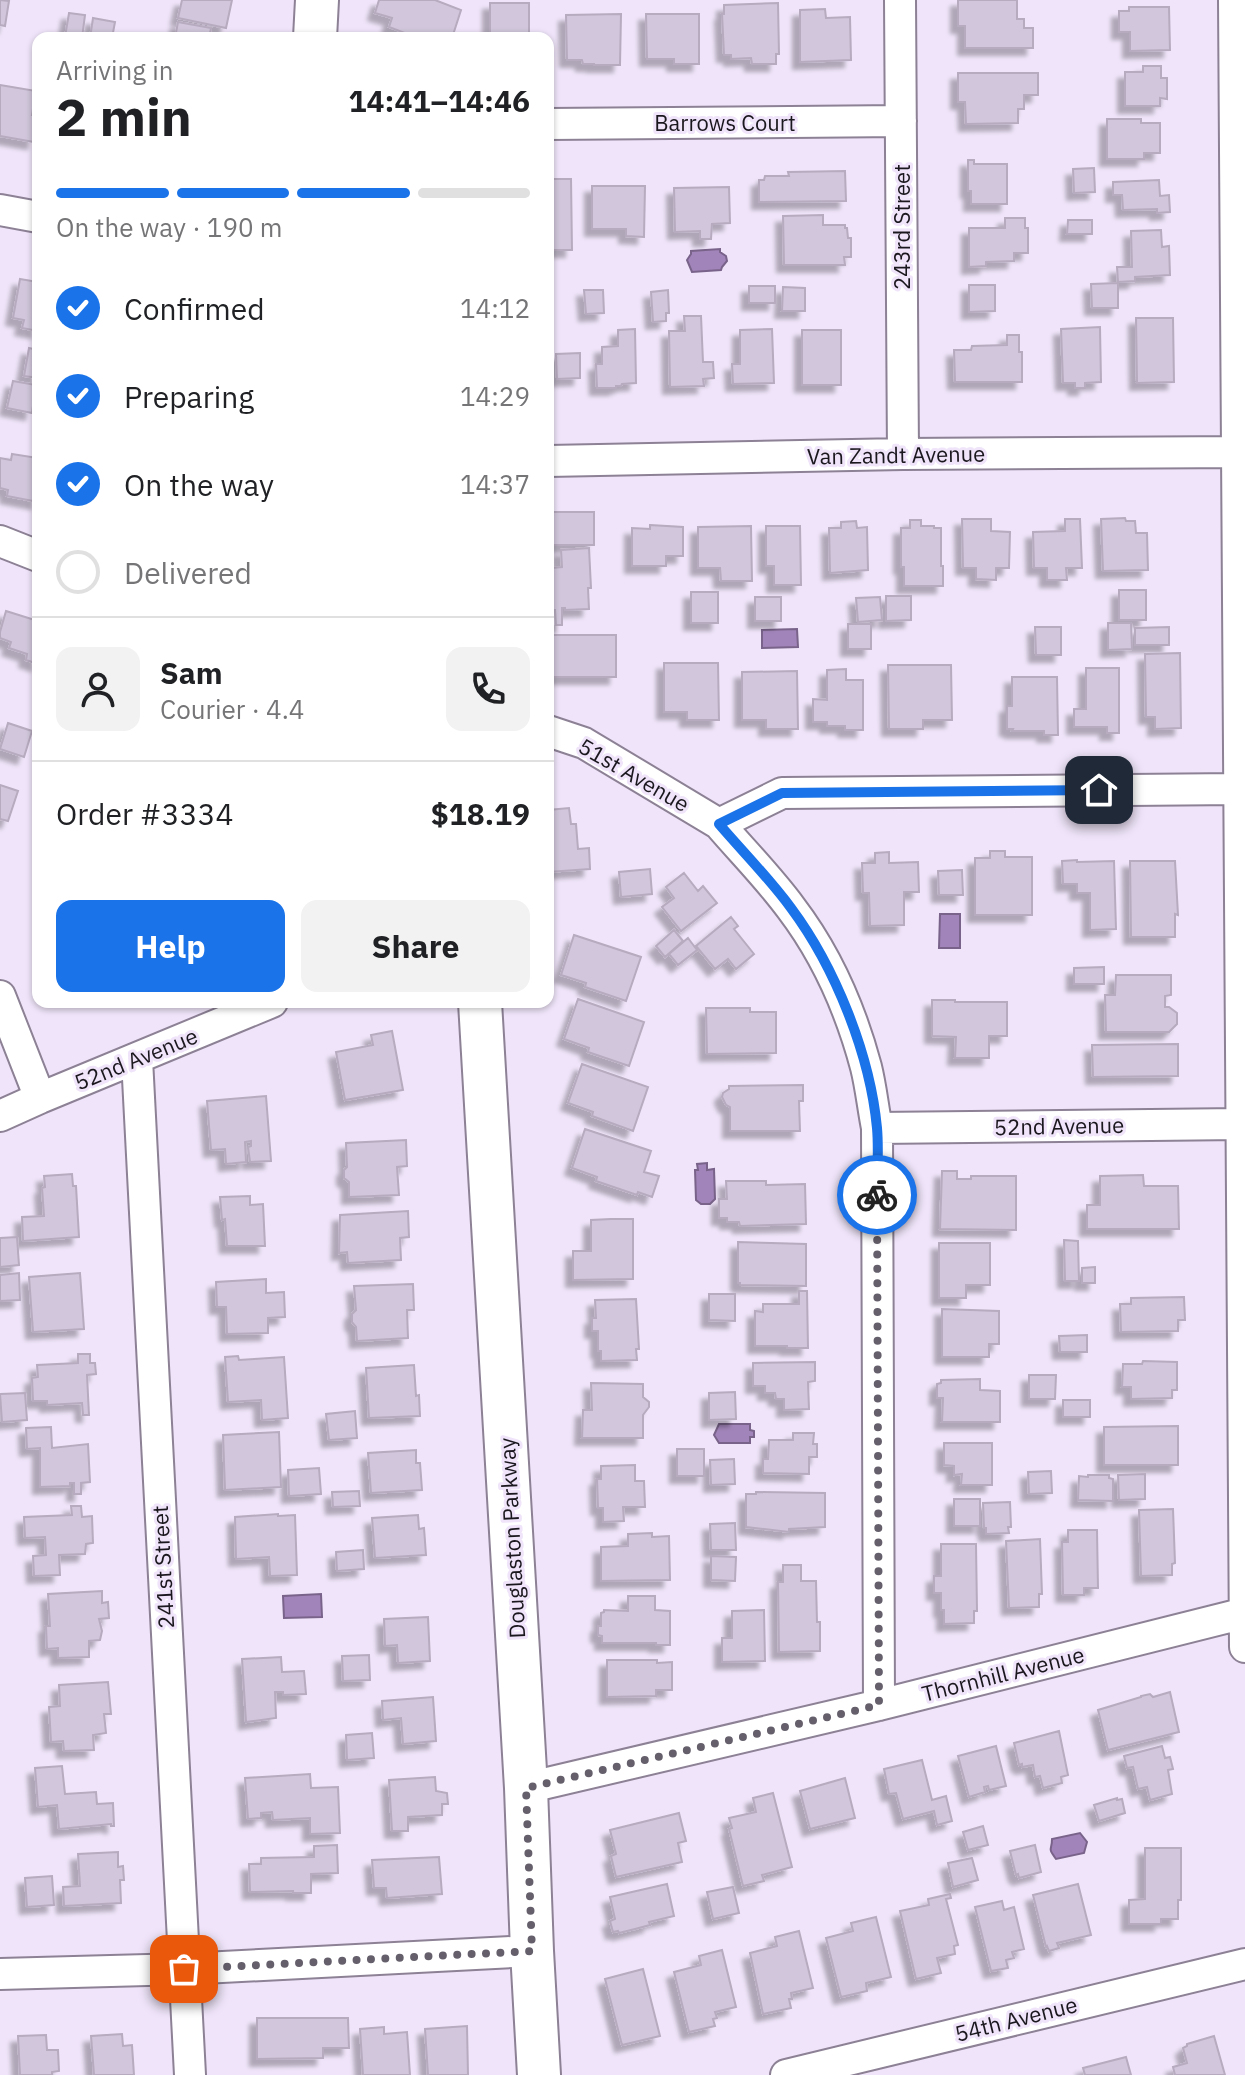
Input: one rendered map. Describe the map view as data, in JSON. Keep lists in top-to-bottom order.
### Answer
{
  "streets": {
    "main road": ["Douglaston Parkway"],
    "street": [
      "Barrows Court",
      "243rd Street",
      "Van Zandt Avenue",
      "51st Avenue",
      "52nd Avenue",
      "241st Street",
      "Thornhill Avenue",
      "54th Avenue"
    ]
  },
  "crossings": [
    ["Barrows Court", "243rd Street"],
    ["243rd Street", "Van Zandt Avenue"],
    ["51st Avenue", "52nd Avenue"],
    ["51st Avenue", "Thornhill Avenue"],
    ["52nd Avenue", "241st Street"],
    ["Douglaston Parkway", "Thornhill Avenue"]
  ],
  "page": {
    "heading": ["2 min", "Arriving in", "14:41–14:46"],
    "panel": [
      "Sam",
      "Courier · 4.4",
      "Order #3334",
      "$18.19"
    ],
    "bar": "On the way · 190 m",
    "list": [
      ["Confirmed", "14:12"],
      ["Preparing", "14:29"],
      ["On the way", "14:37"],
      "Delivered"
    ],
    "buttons": ["Help", "Share"]
  }
}
